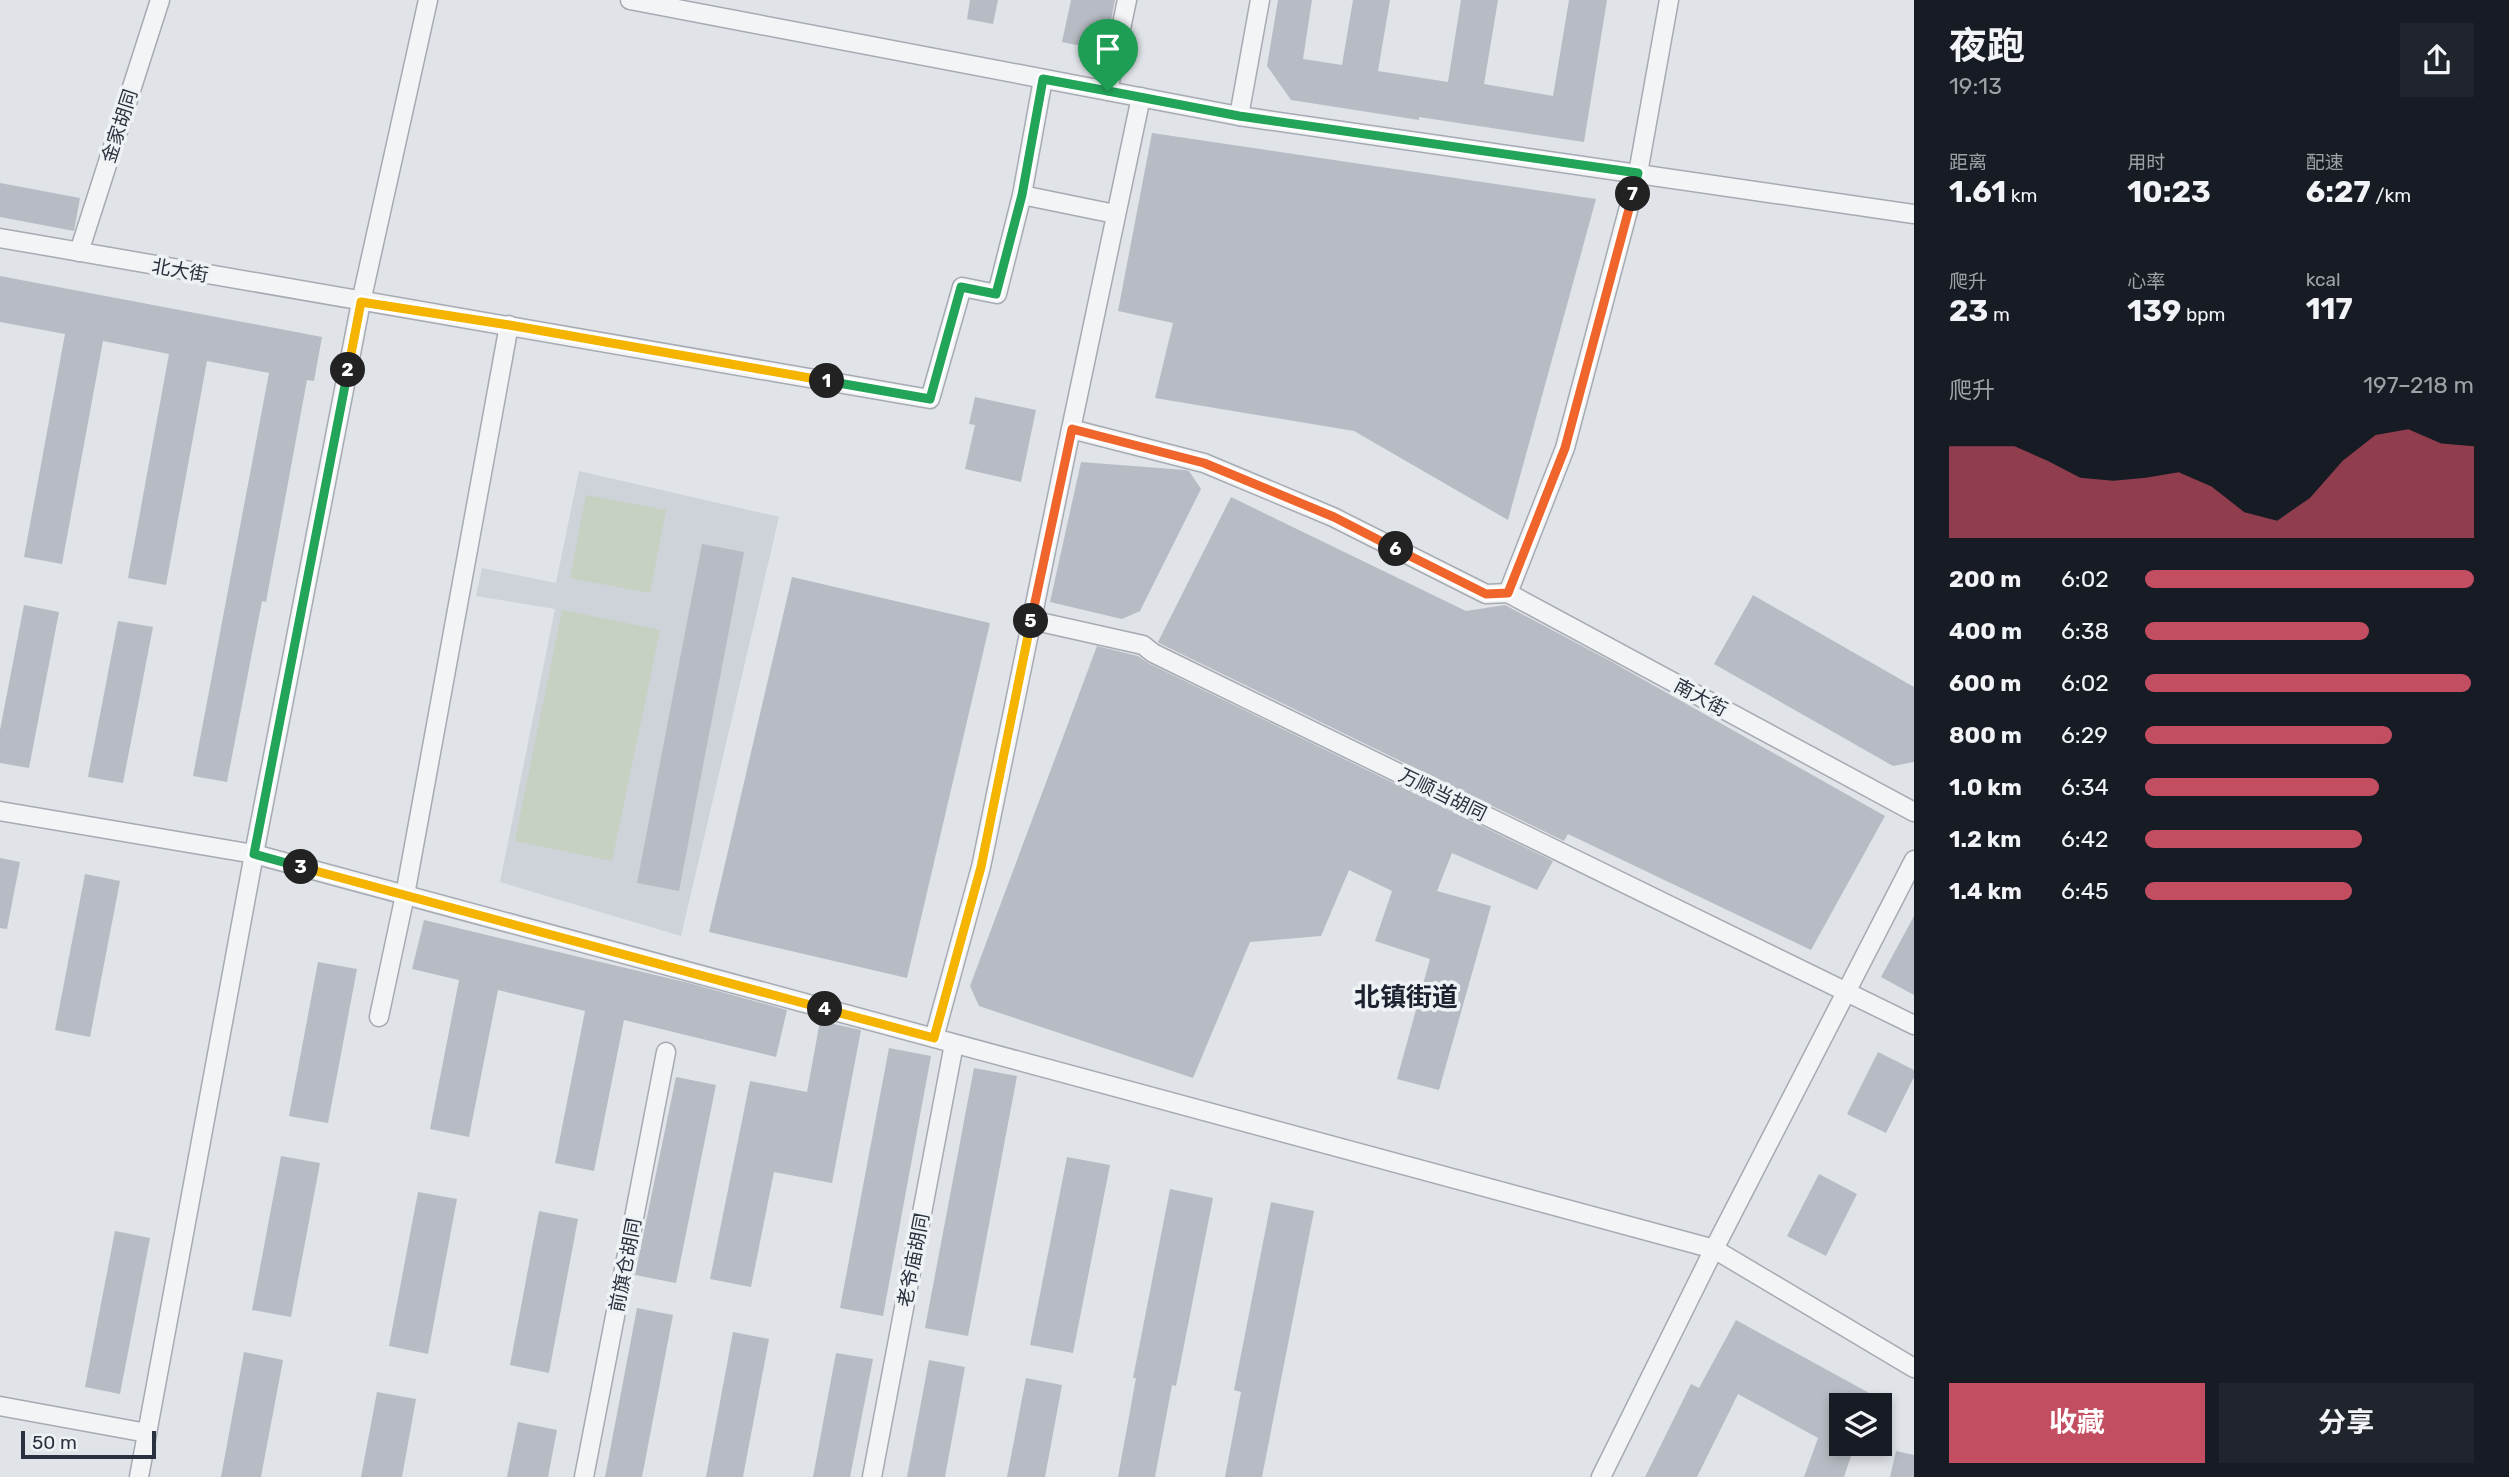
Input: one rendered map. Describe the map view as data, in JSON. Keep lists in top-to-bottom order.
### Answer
{
  "streets": {
    "street": [
      "金家胡同",
      "北大街",
      "南大街",
      "万顺当胡同",
      "老爷庙胡同",
      "前旗仓胡同"
    ]
  },
  "crossings": [
    ["金家胡同", "北大街"]
  ],
  "districts": ["北镇街道"],
  "scale_bar": "50 m",
  "page": {
    "heading": ["夜跑", "19:13"],
    "stats": [
      ["距离", "1.61 km"],
      ["用时", "10:23"],
      ["配速", "6:27 /km"],
      ["爬升", "23 m"],
      ["心率", "139 bpm"],
      ["kcal", "117"]
    ],
    "pins": [
      "7",
      "2",
      "1",
      "6",
      "5",
      "3",
      "4"
    ],
    "chart": ["爬升", "197–218 m"],
    "list": [
      {
        "name": "200 m",
        "note": "6:02"
      },
      {
        "name": "400 m",
        "note": "6:38"
      },
      {
        "name": "600 m",
        "note": "6:02"
      },
      {
        "name": "800 m",
        "note": "6:29"
      },
      {
        "name": "1.0 km",
        "note": "6:34"
      },
      {
        "name": "1.2 km",
        "note": "6:42"
      },
      {
        "name": "1.4 km",
        "note": "6:45"
      }
    ],
    "buttons": ["收藏", "分享"],
    "scale": "50 m"
  }
}
